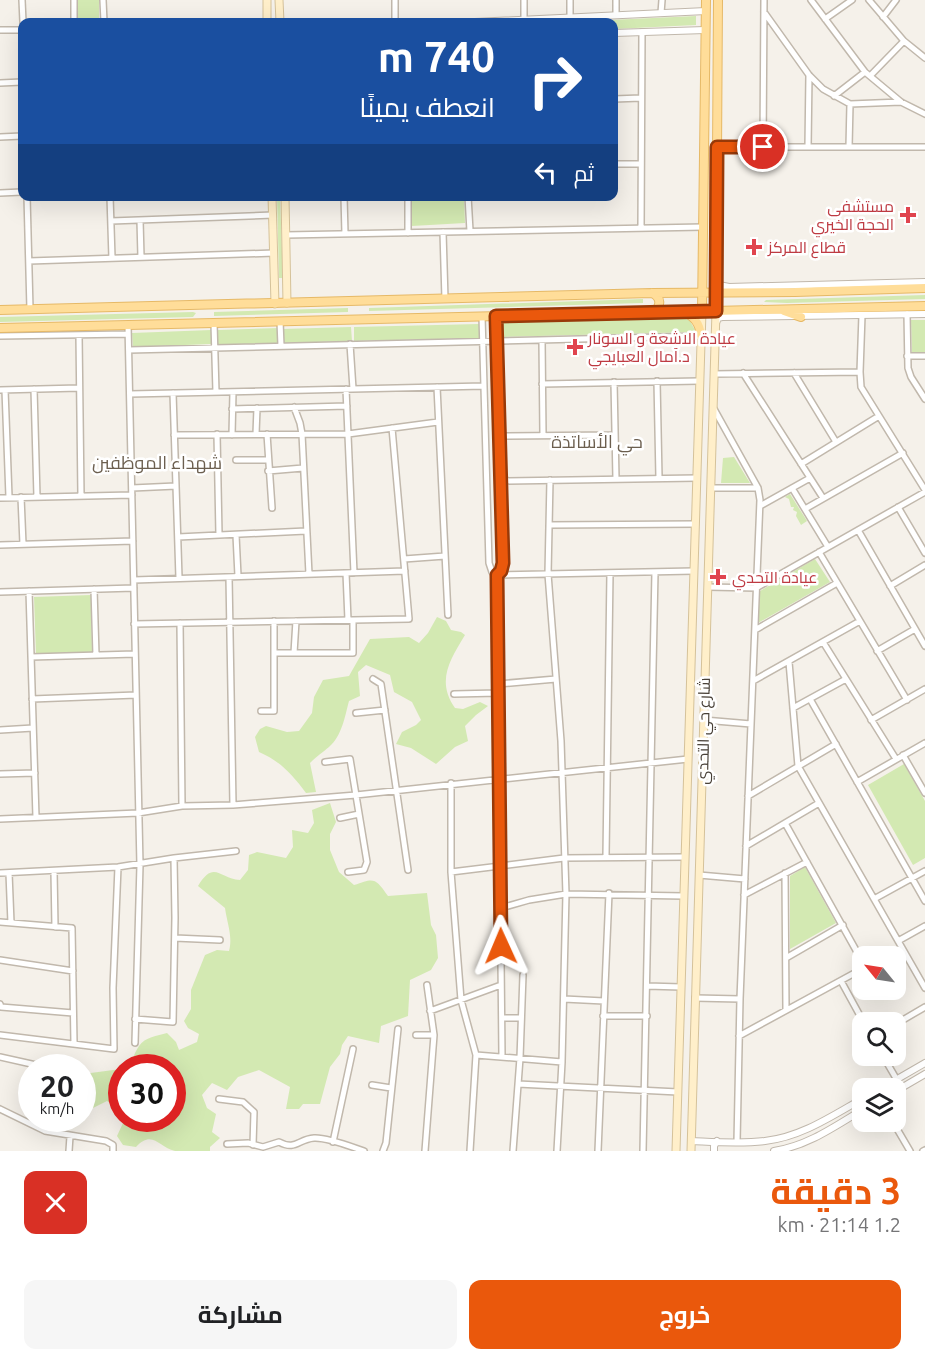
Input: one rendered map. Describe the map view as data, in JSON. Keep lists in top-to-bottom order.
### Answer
{
  "streets": {
    "main road": ["شارع حي التحدي"]
  },
  "districts": ["حي الأساتذة", "شهداء الموظفين"],
  "places": {
    "health": [
      "مستشفى الحجة الخيري",
      "قطاع المركز",
      "عيادة الاشعة و السونار د.آمال العبايجي",
      "عيادة التحدي"
    ]
  },
  "north": "top left",
  "page": {
    "turn": ["740 m", "انعطف يمينًا"],
    "then": "ثم",
    "speed": "20 km/h",
    "limit": "30",
    "heading": ["3 دقيقة", "1.2 km · 21:14"],
    "buttons": ["خروج", "مشاركة"]
  }
}
